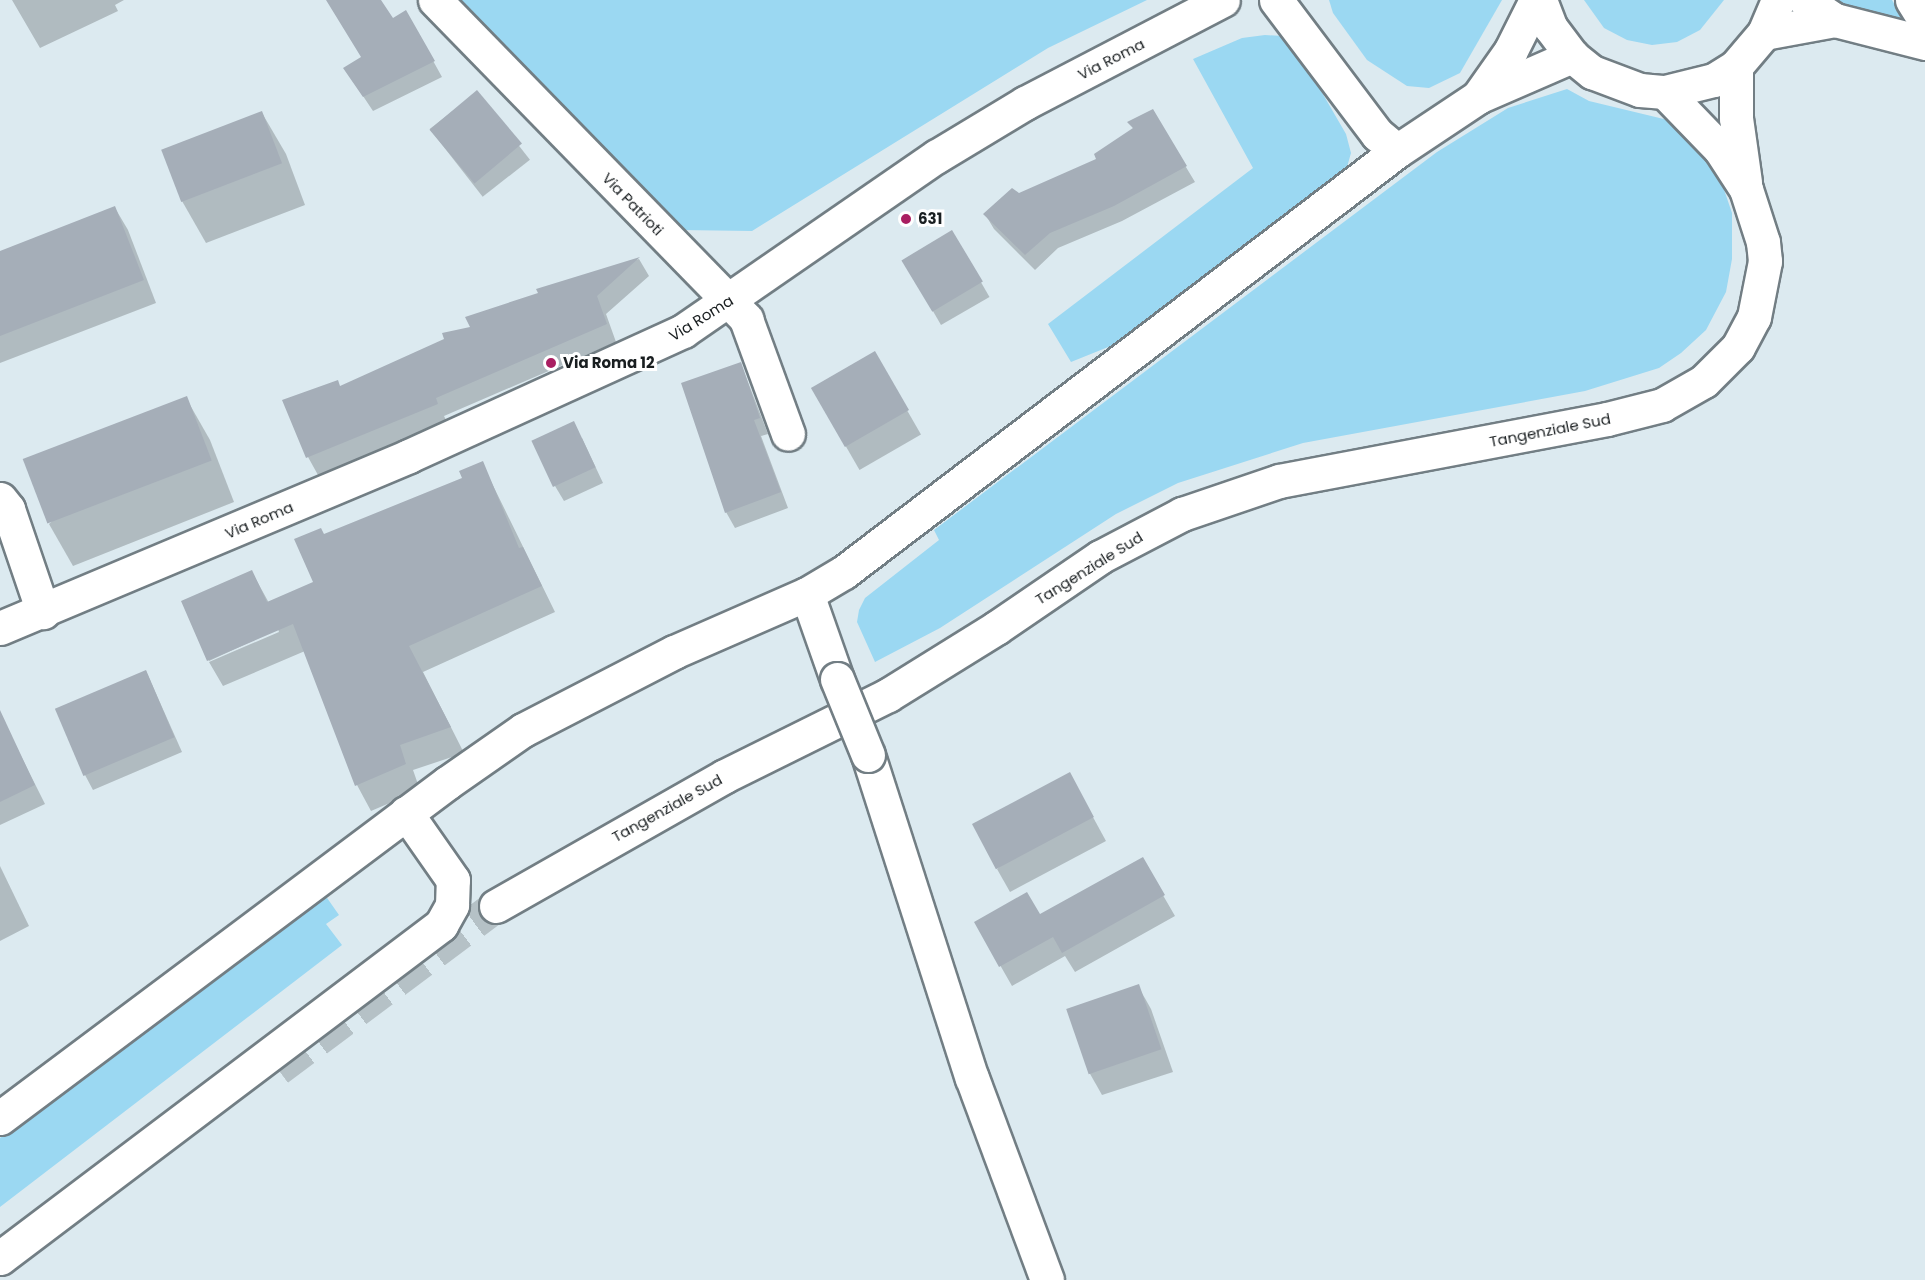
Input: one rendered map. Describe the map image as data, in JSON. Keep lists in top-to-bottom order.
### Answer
{
  "streets": {
    "main road": ["Via Roma", "Via Patrioti", "Tangenziale Sud"]
  },
  "crossings": [
    ["Via Roma", "Via Patrioti"]
  ],
  "places": ["631", "Via Roma 12"]
}
